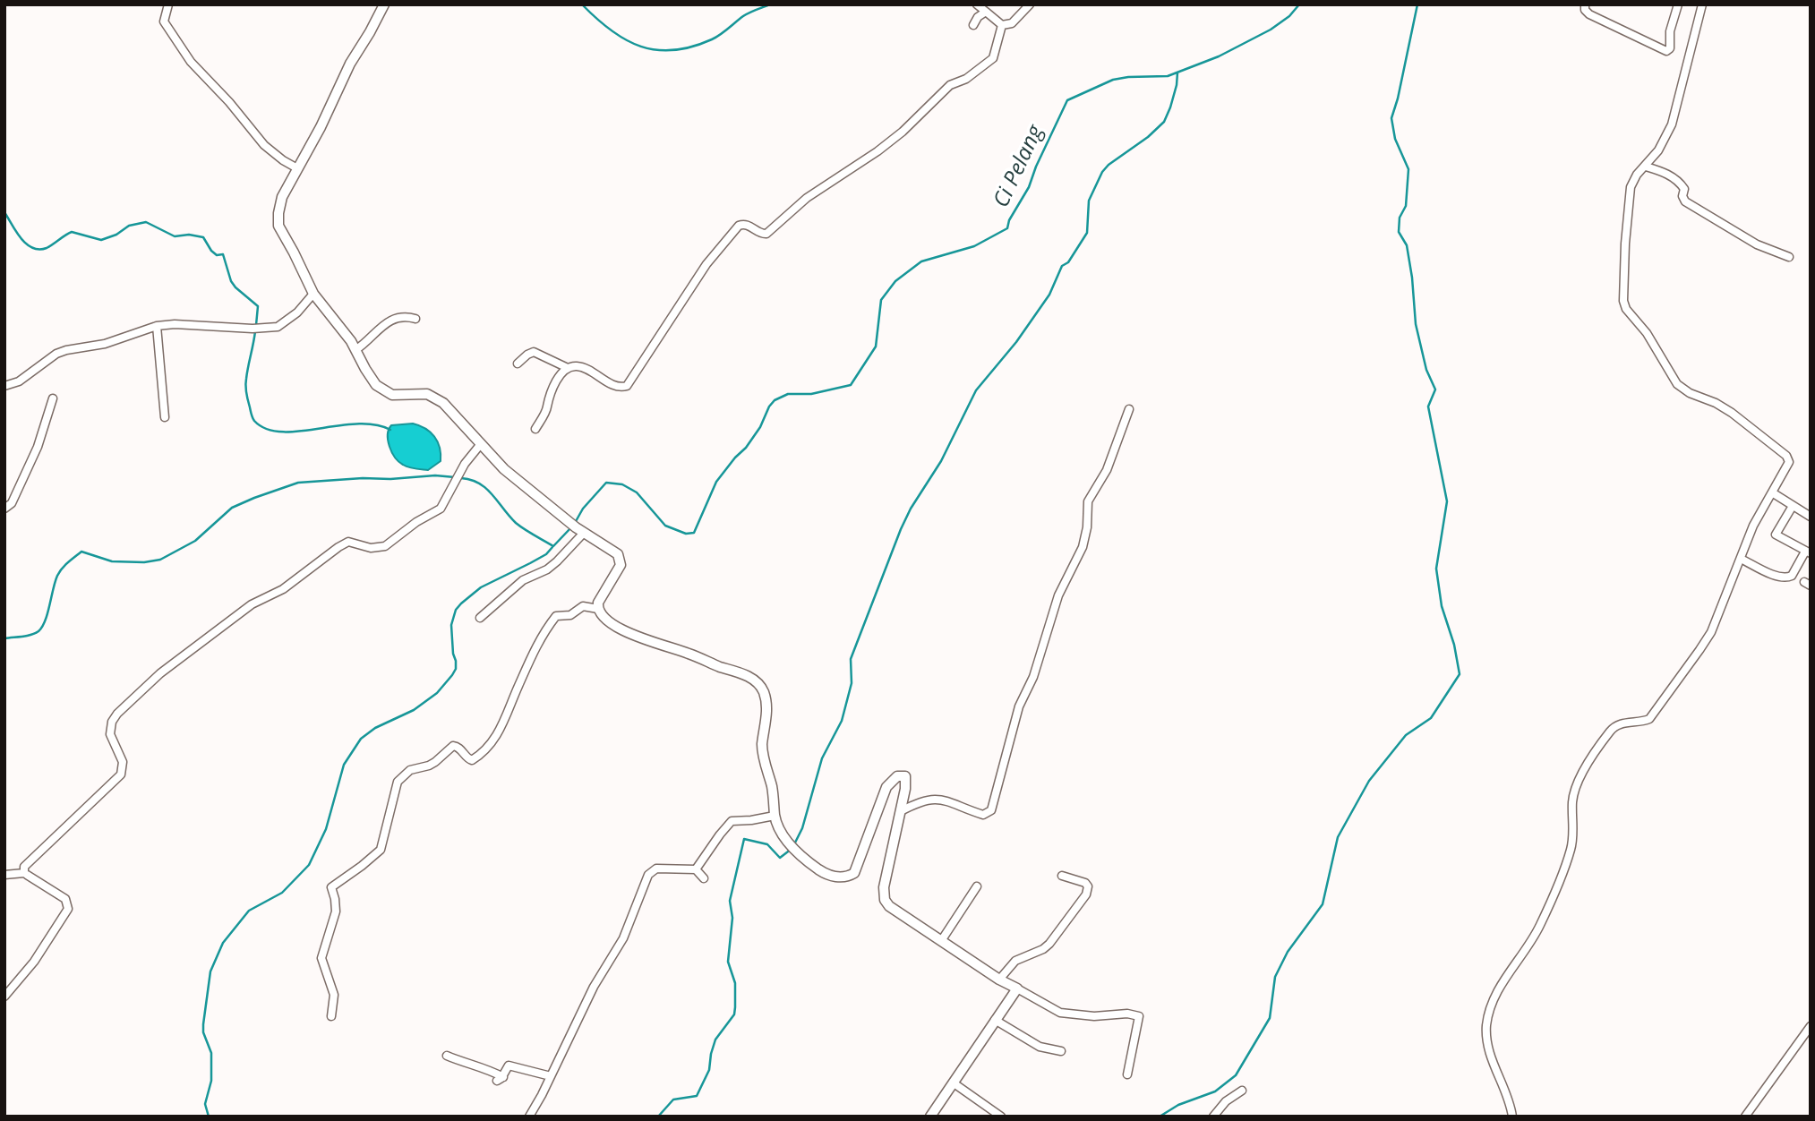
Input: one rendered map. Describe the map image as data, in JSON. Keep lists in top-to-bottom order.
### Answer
{
  "water": ["Ci Pelang"]
}
